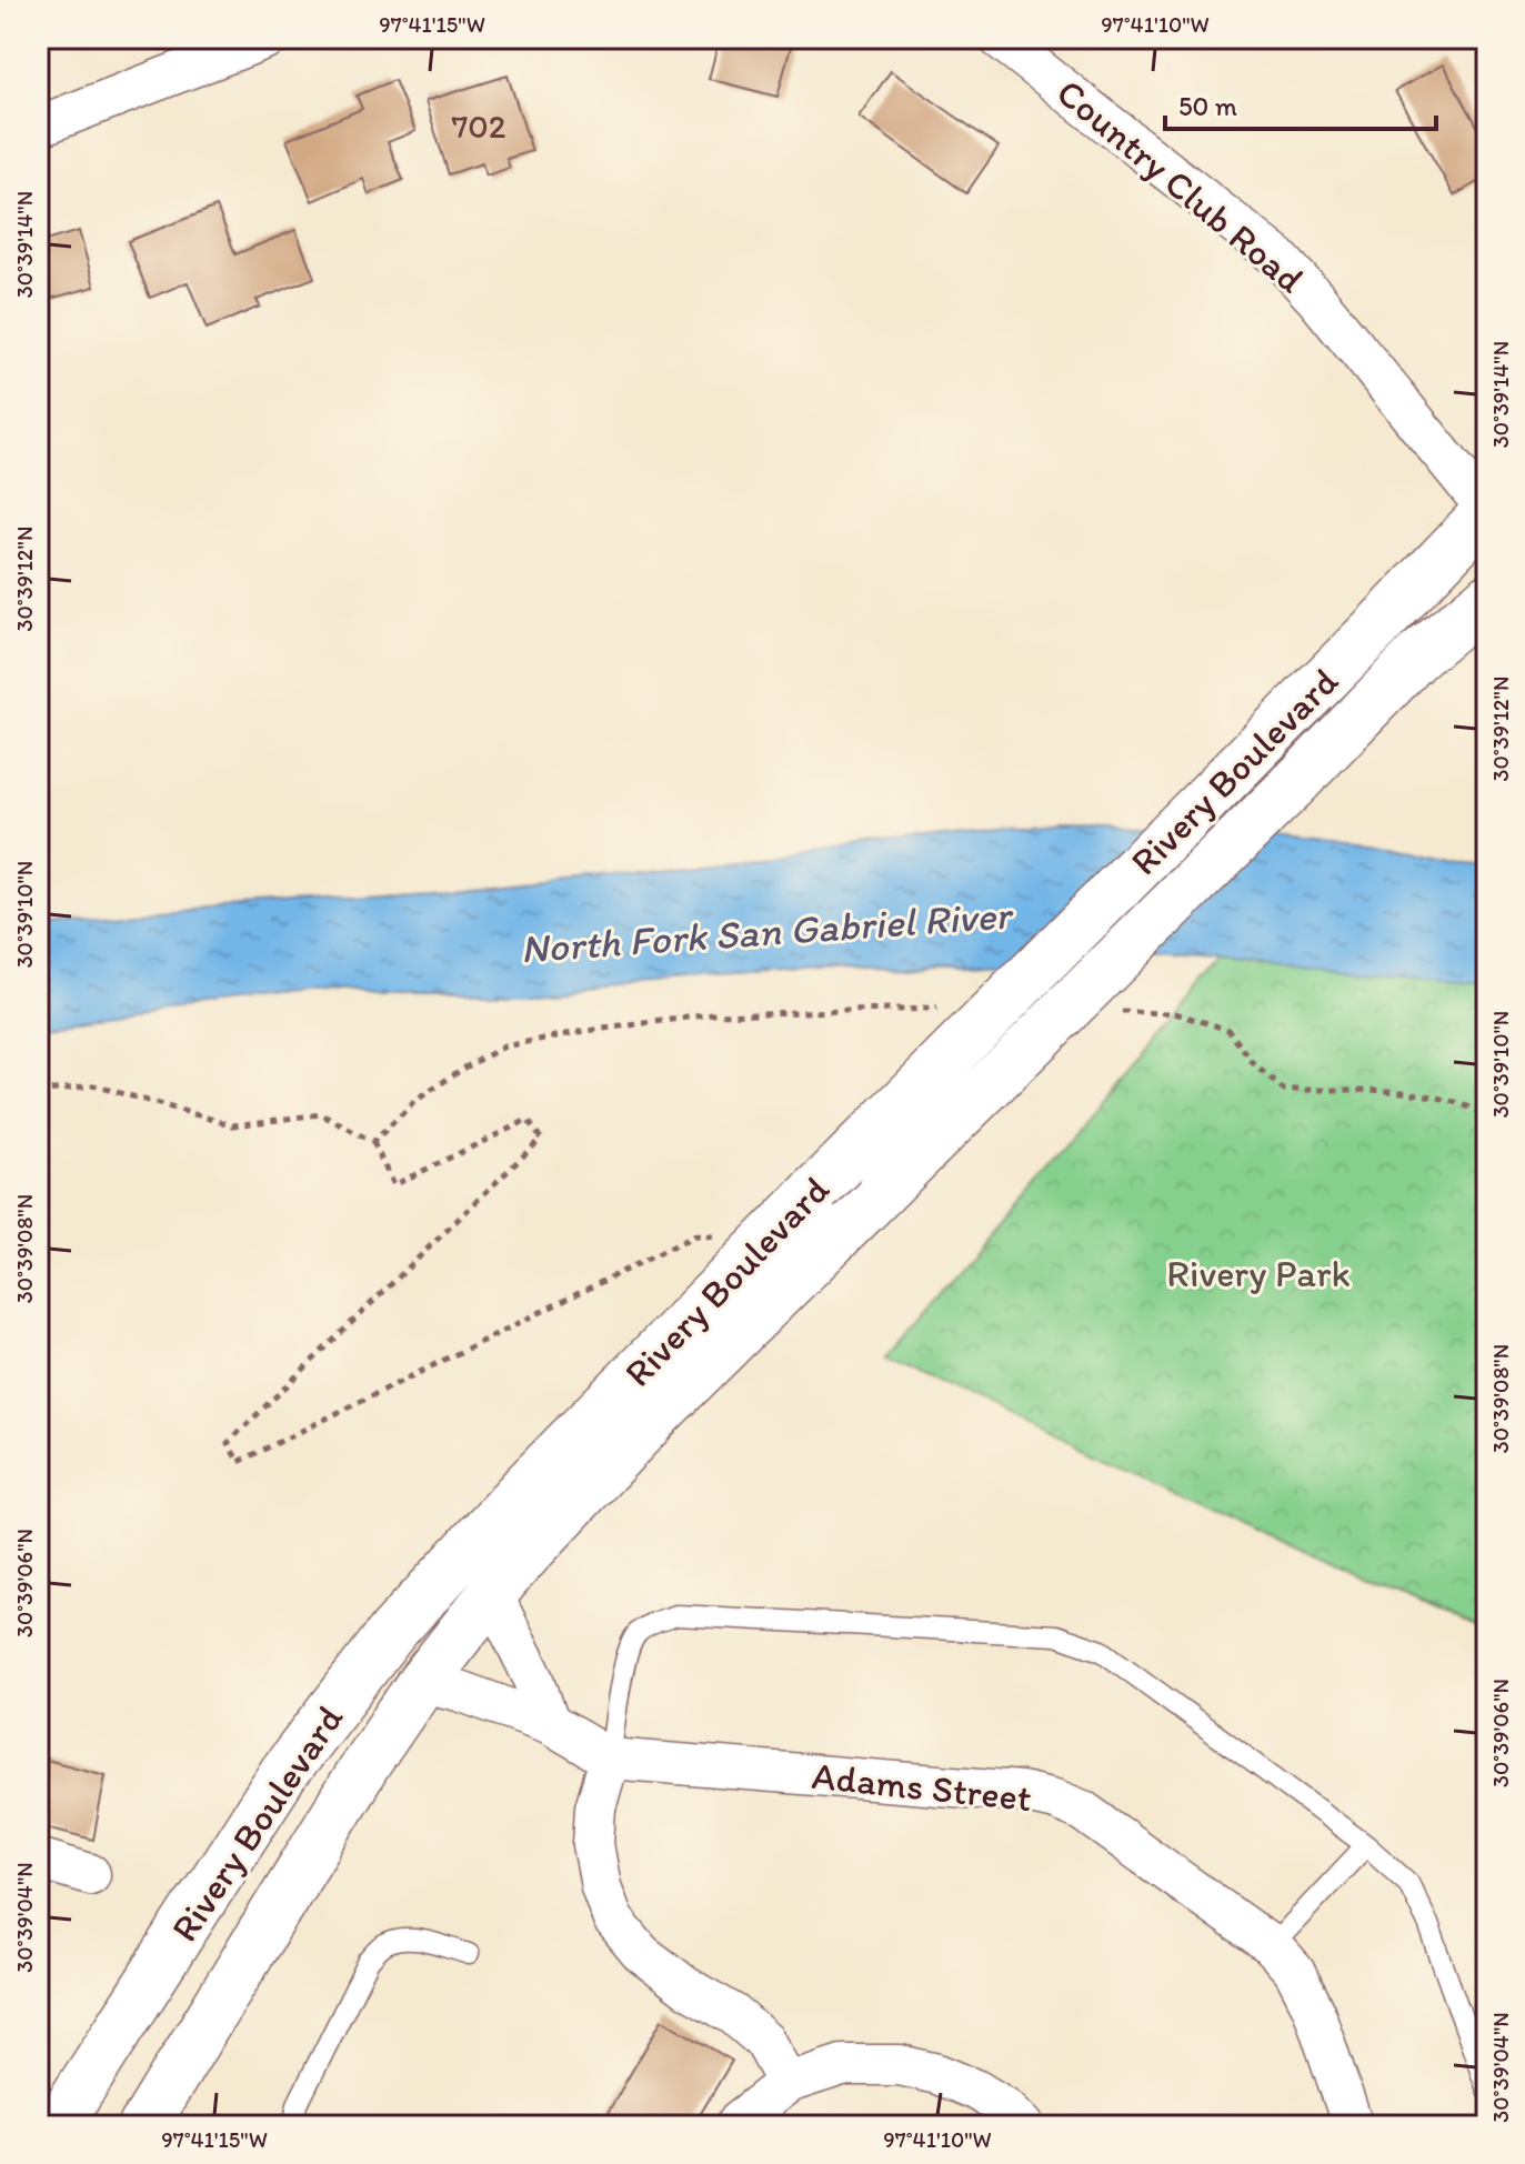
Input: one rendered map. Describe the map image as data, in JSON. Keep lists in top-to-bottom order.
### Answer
{
  "streets": {
    "street": ["Country Club Road", "Rivery Boulevard", "Adams Street"]
  },
  "crossings": [
    ["Country Club Road", "Rivery Boulevard"],
    ["Rivery Boulevard", "Adams Street"]
  ],
  "water": ["North Fork San Gabriel River"],
  "parks": ["Rivery Park"],
  "house_numbers": ["702"],
  "scale_bar": "50 m",
  "coordinates": [
    "97°41'15\"W",
    "97°41'10\"W",
    "30°39'14\"N",
    "30°39'12\"N",
    "30°39'10\"N",
    "30°39'08\"N",
    "30°39'06\"N",
    "30°39'04\"N"
  ]
}
